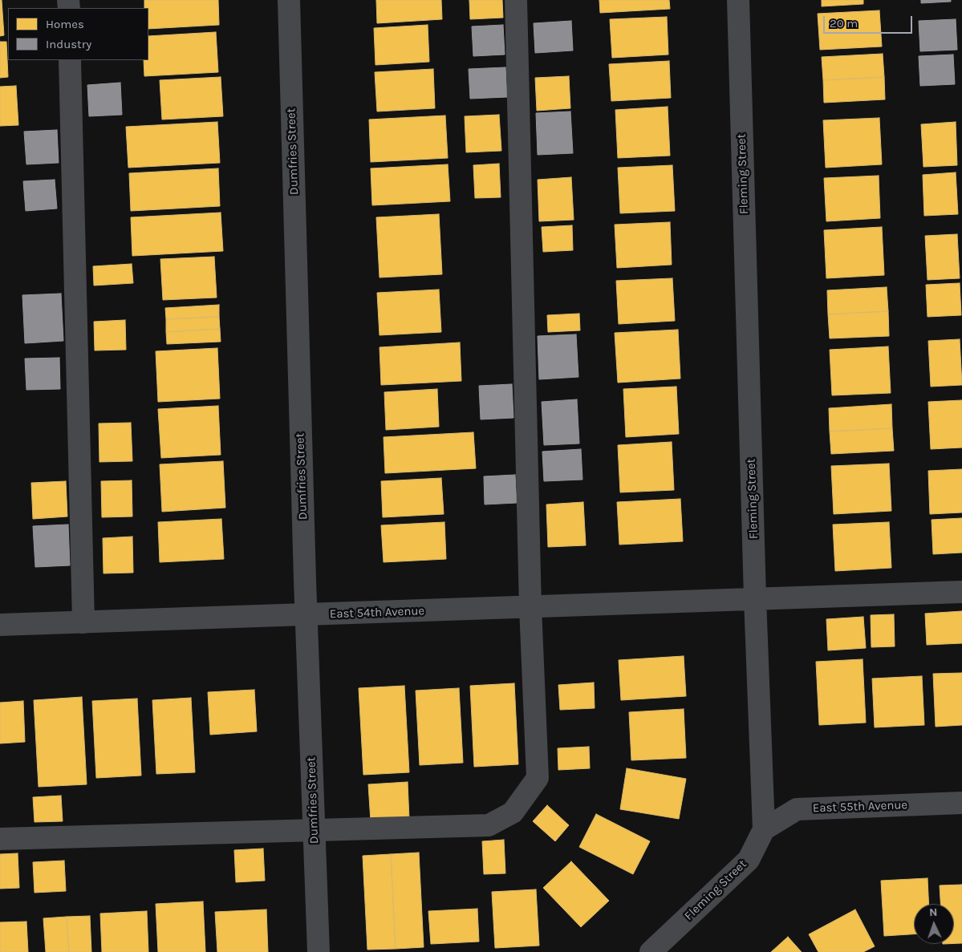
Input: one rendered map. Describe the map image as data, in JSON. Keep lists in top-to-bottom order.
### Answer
{
  "streets": {
    "street": [
      "Dumfries Street",
      "Fleming Street",
      "East 54th Avenue",
      "East 55th Avenue"
    ]
  },
  "crossings": [
    ["Dumfries Street", "East 54th Avenue"],
    ["Fleming Street", "East 54th Avenue"],
    ["Fleming Street", "East 55th Avenue"]
  ],
  "legend": ["Homes", "Industry"],
  "scale_bar": "20 m",
  "north": "top"
}
